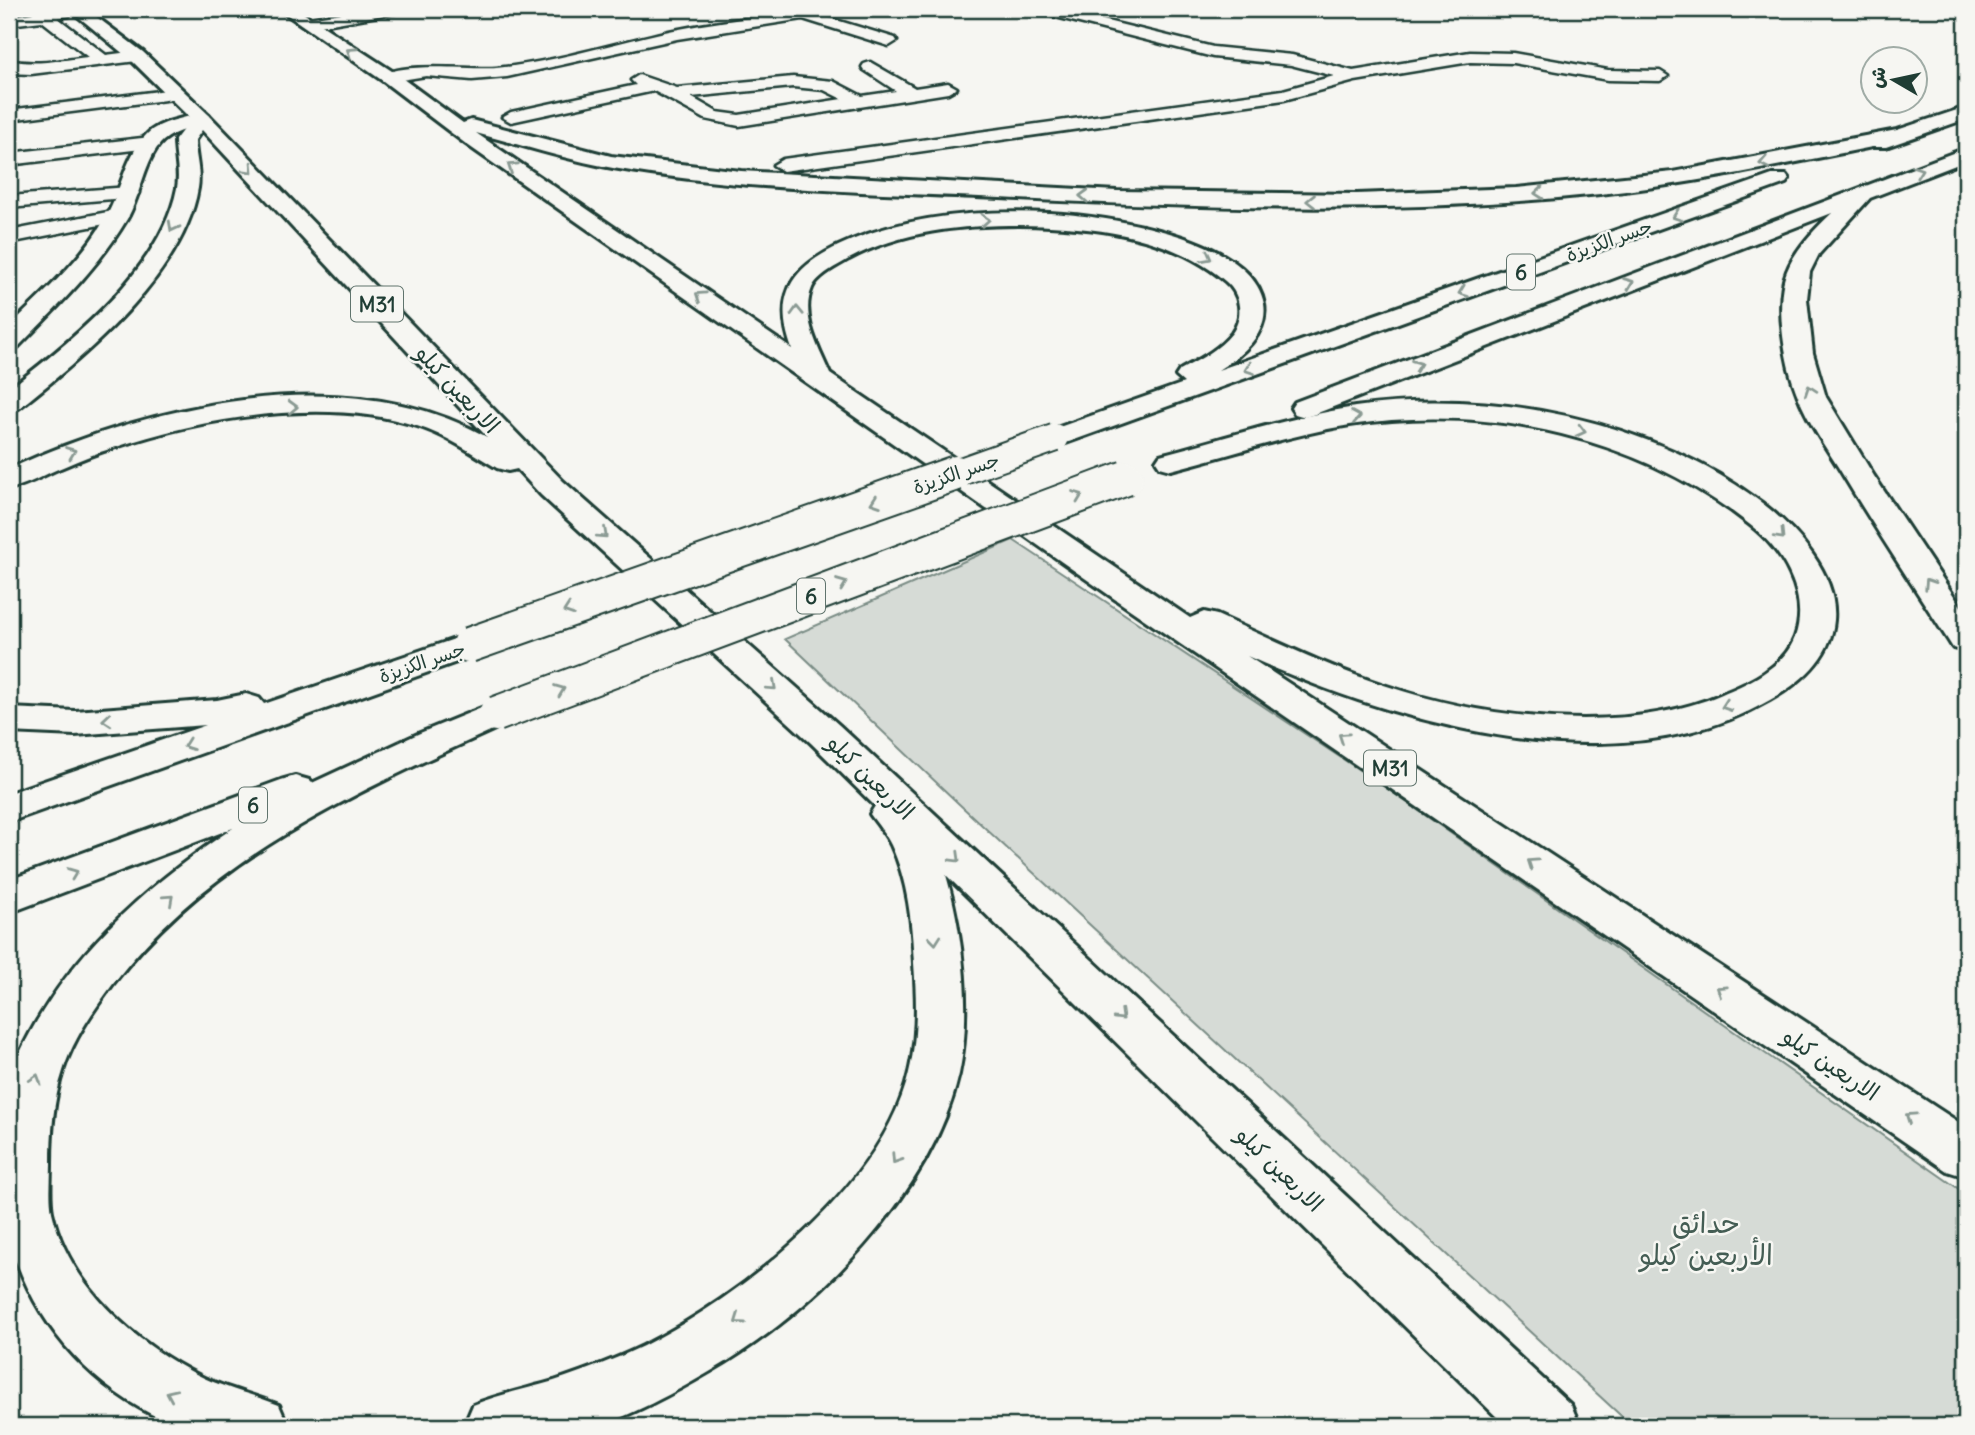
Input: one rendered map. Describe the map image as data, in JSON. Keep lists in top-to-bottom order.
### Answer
{
  "streets": {
    "main road": [
      "جسر الكزيزة",
      "6",
      "M31",
      "الاربعين كيلو"
    ]
  },
  "crossings": [
    ["جسر الكزيزة", "6"]
  ],
  "parks": ["حدائق الأربعين كيلو"],
  "north": "left"
}
